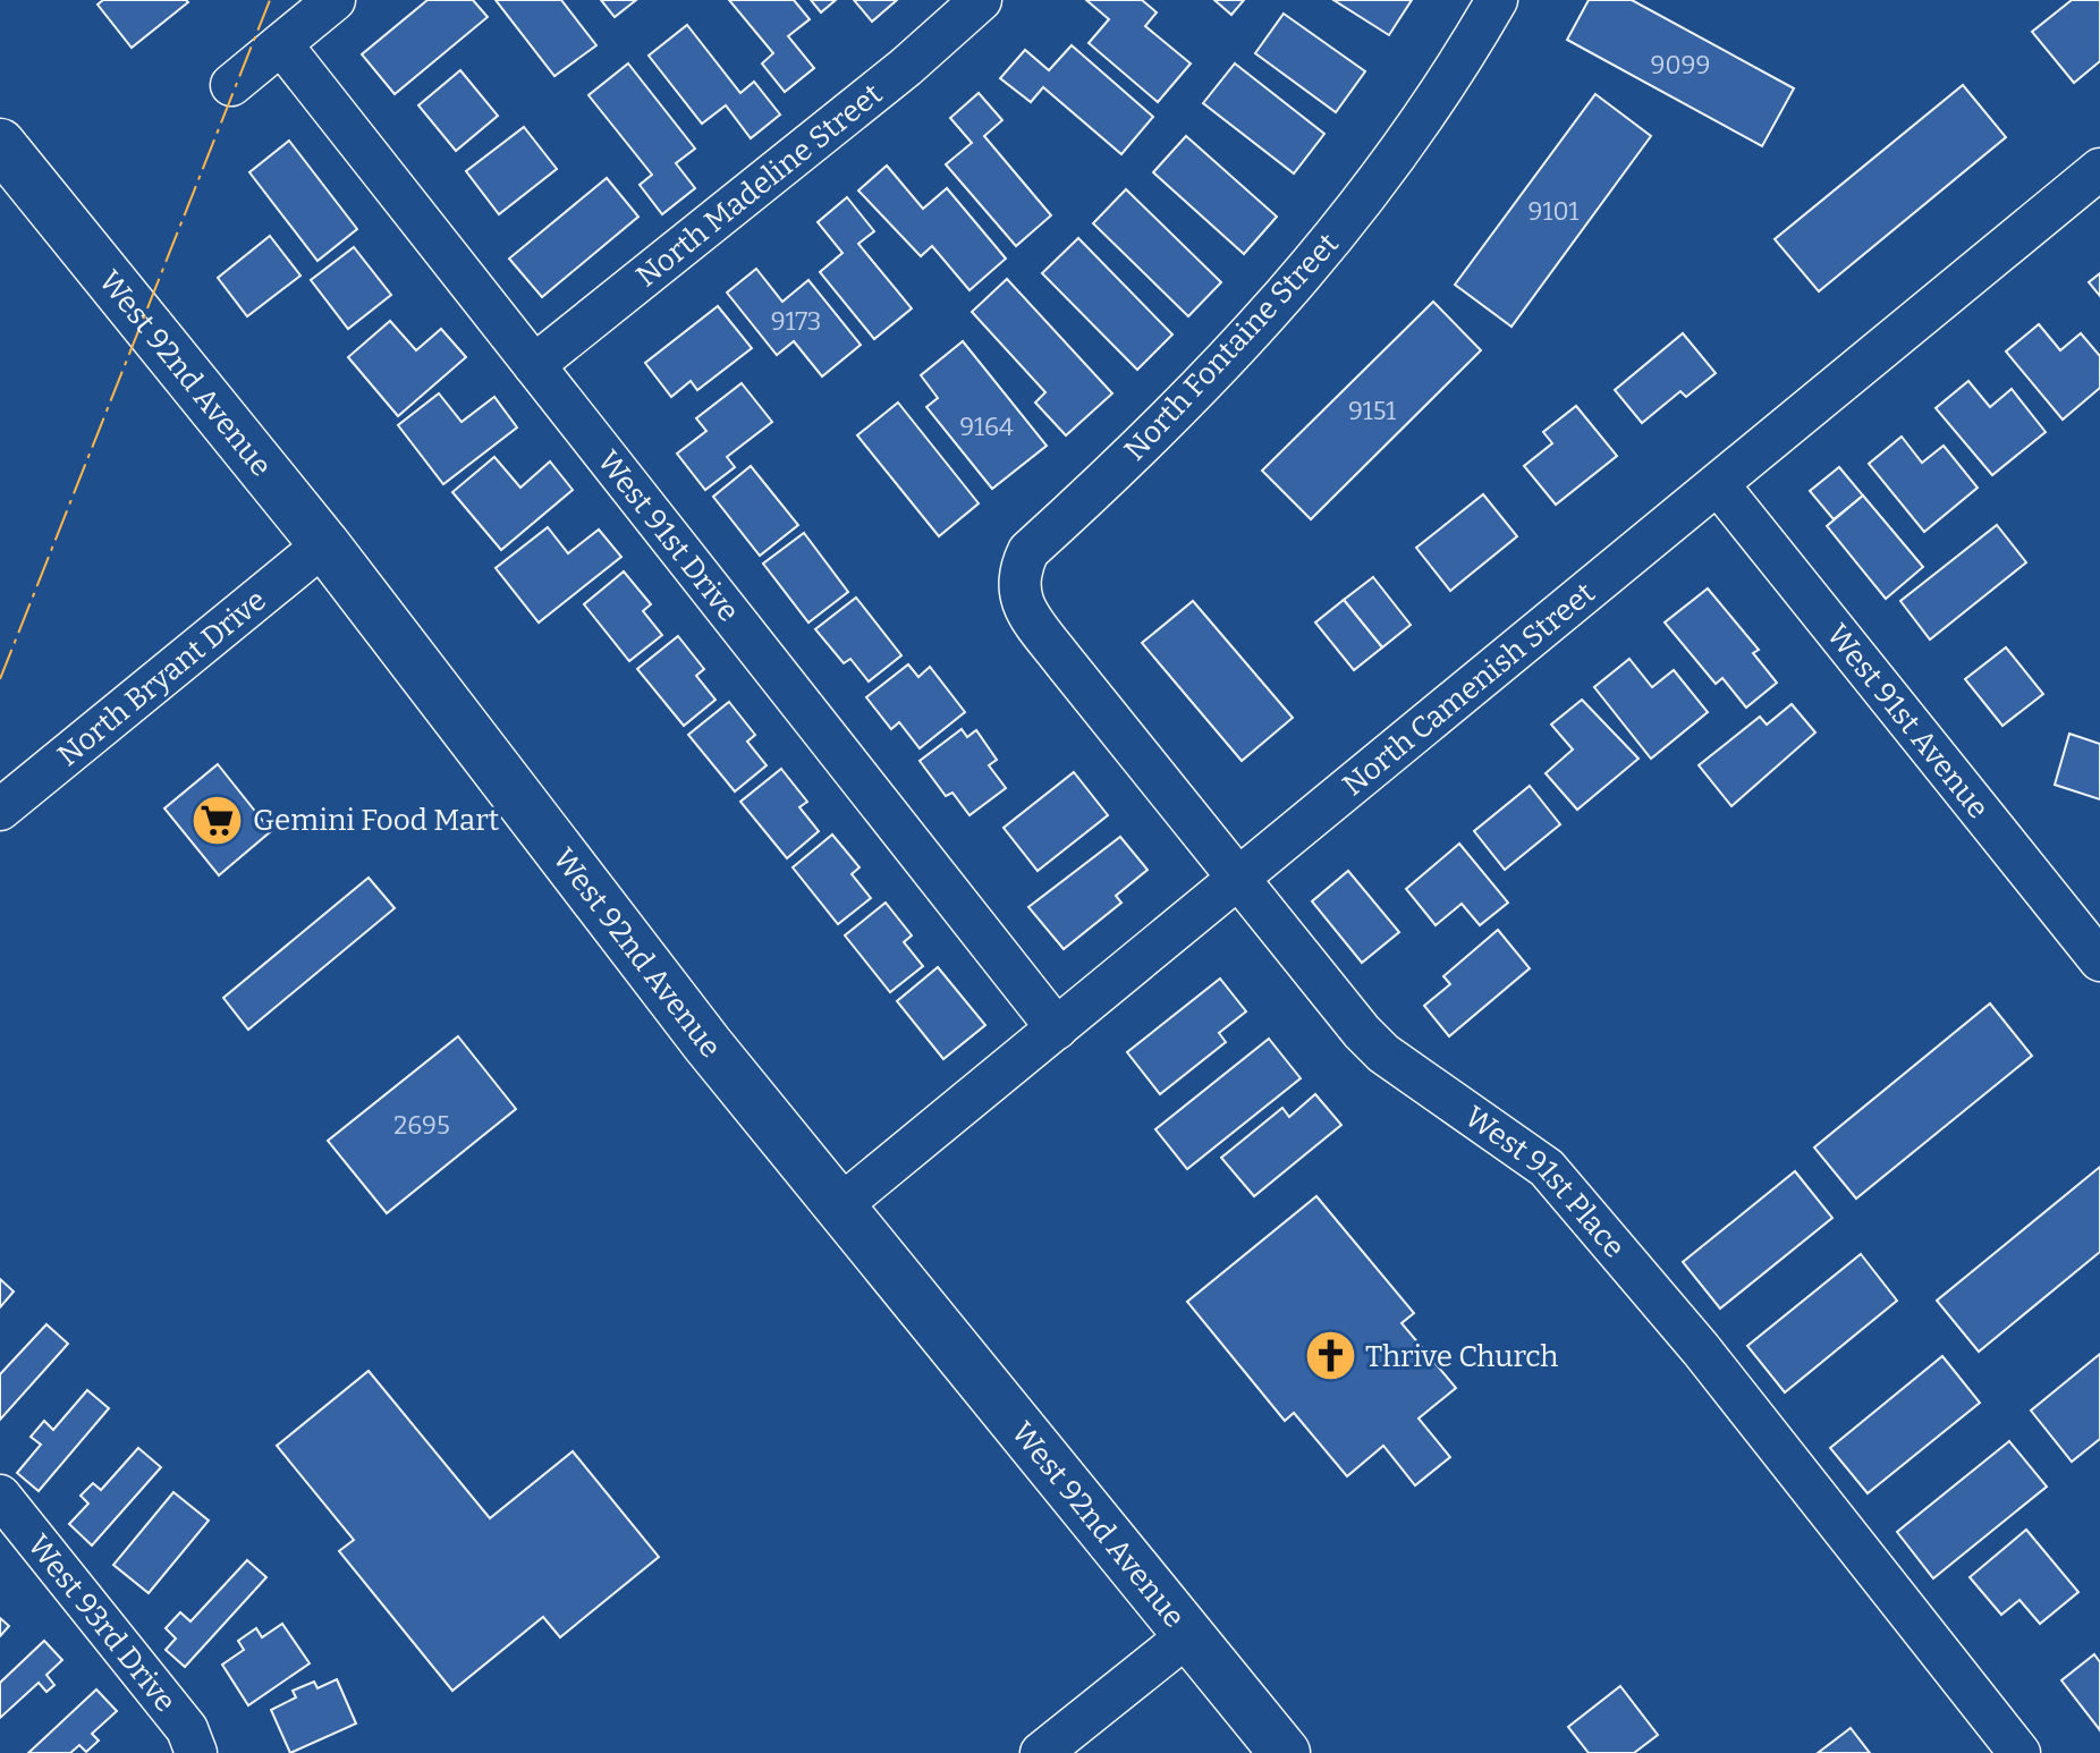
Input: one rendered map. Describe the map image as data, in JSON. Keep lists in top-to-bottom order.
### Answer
{
  "streets": {
    "main road": ["West 92nd Avenue"],
    "street": [
      "North Madeline Street",
      "North Fontaine Street",
      "West 91st Drive",
      "North Bryant Drive",
      "North Camenish Street",
      "West 91st Avenue",
      "West 91st Place",
      "West 93rd Drive"
    ]
  },
  "crossings": [
    ["North Madeline Street", "West 91st Drive"],
    ["North Fontaine Street", "West 91st Place"],
    ["West 92nd Avenue", "North Bryant Drive"],
    ["West 92nd Avenue", "North Camenish Street"],
    ["West 91st Drive", "North Camenish Street"],
    ["North Camenish Street", "West 91st Avenue"],
    ["North Camenish Street", "West 91st Place"]
  ],
  "places": {
    "supermarket": ["Gemini Food Mart"],
    "church": ["Thrive Church"]
  },
  "house_numbers": [
    "9099",
    "9101",
    "9173",
    "9151",
    "9164",
    "2695"
  ]
}
